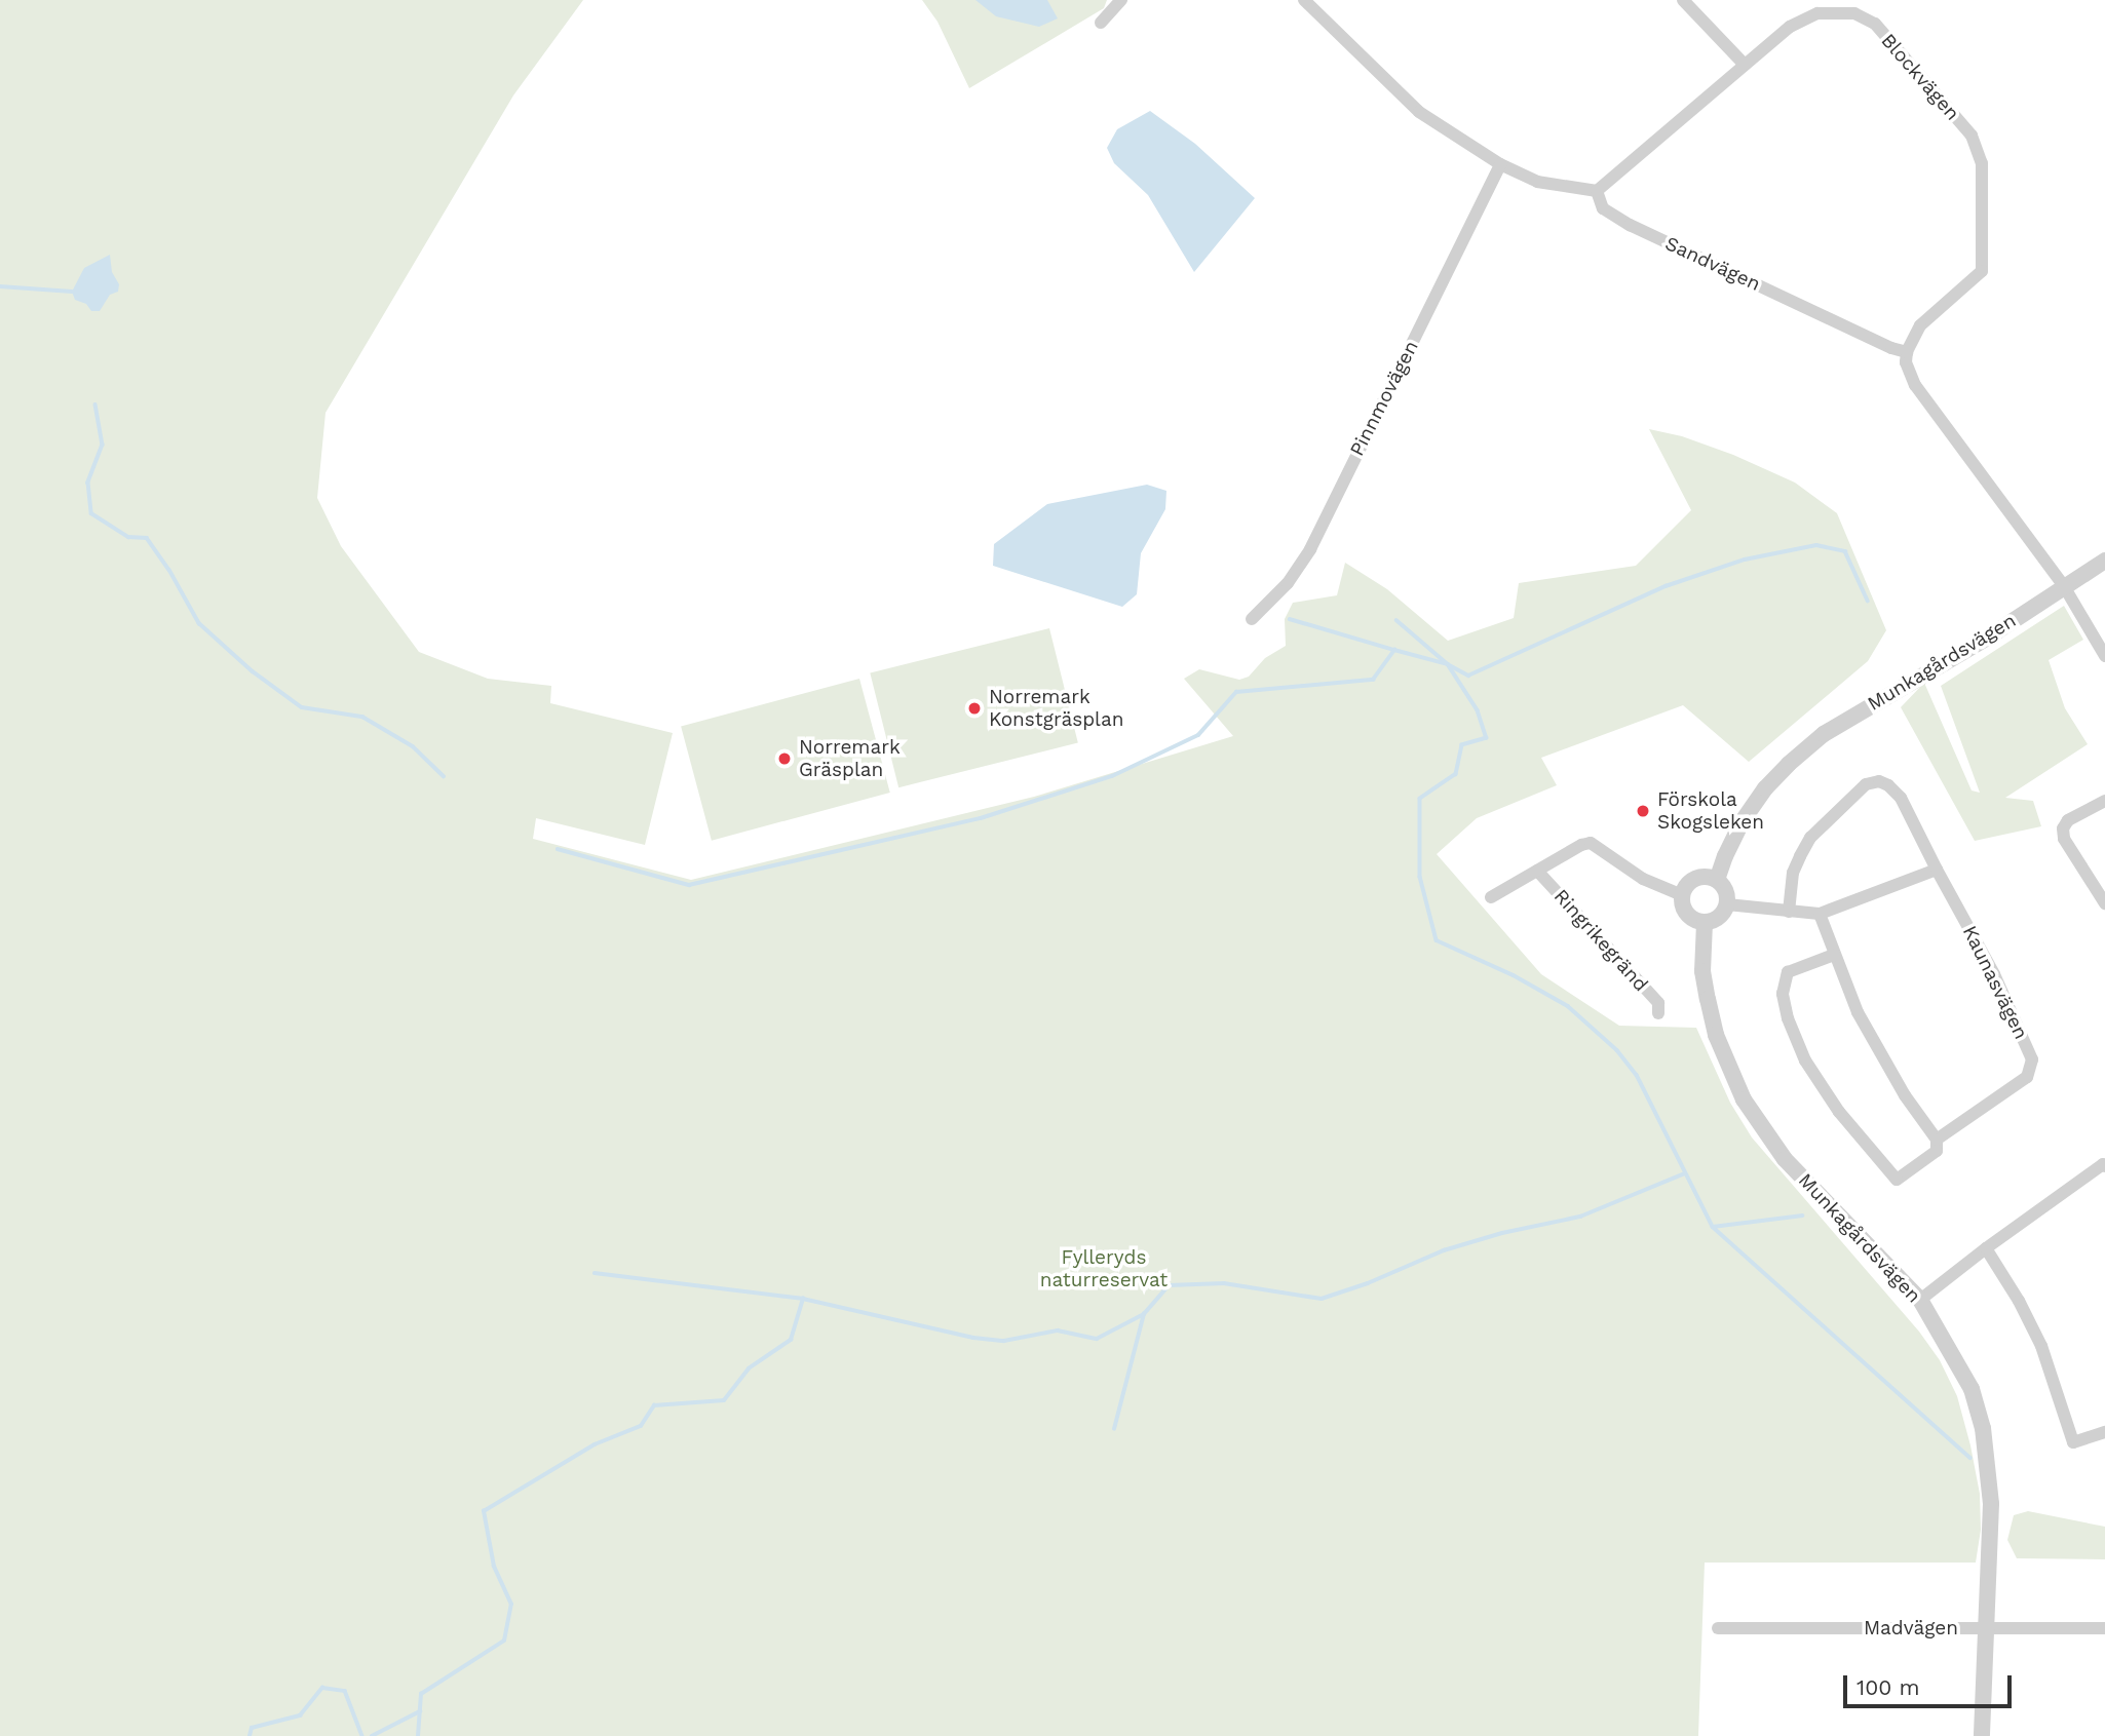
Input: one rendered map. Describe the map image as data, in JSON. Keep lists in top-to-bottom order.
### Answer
{
  "streets": {
    "street": [
      "Blockvägen",
      "Sandvägen",
      "Pinnmovägen",
      "Munkagårdsvägen",
      "Ringrikegränd",
      "Kaunasvägen",
      "Madvägen"
    ]
  },
  "crossings": [
    ["Blockvägen", "Sandvägen"],
    ["Munkagårdsvägen", "Ringrikegränd"],
    ["Munkagårdsvägen", "Madvägen"]
  ],
  "parks": ["Fylleryds naturreservat"],
  "places": ["Norremark Konstgräsplan", "Norremark Gräsplan", "Förskola Skogsleken"],
  "scale_bar": "100 m"
}
